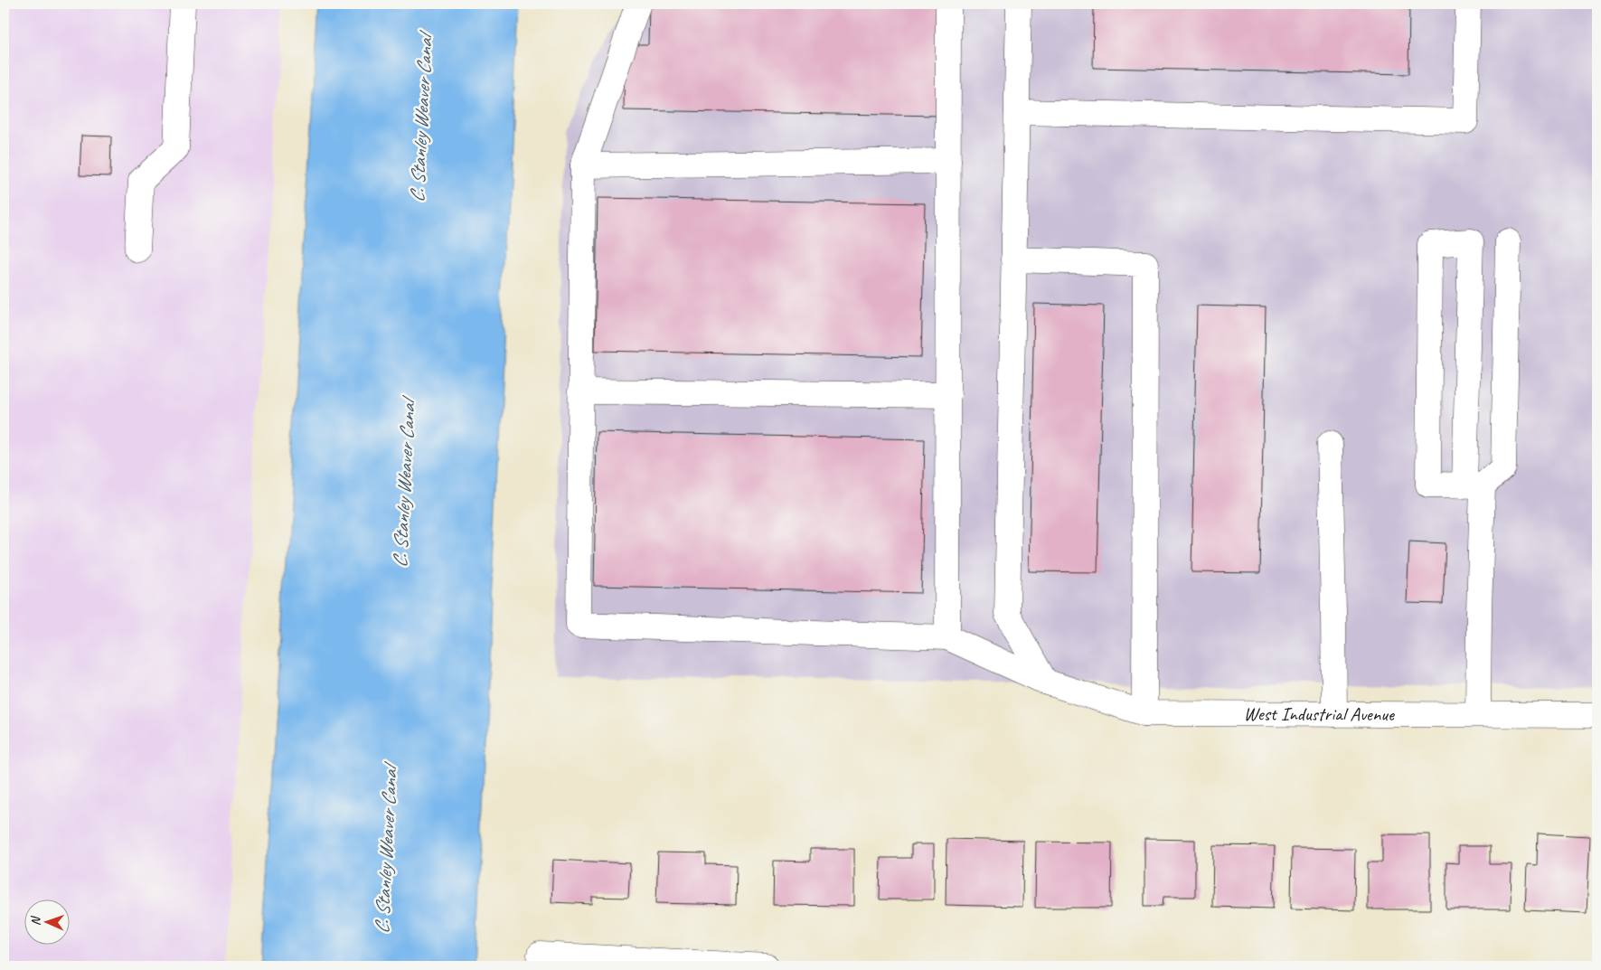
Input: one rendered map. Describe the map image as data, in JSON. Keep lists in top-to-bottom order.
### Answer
{
  "streets": {
    "street": ["West Industrial Avenue"]
  },
  "water": ["C. Stanley Weaver Canal"],
  "north": "left"
}
